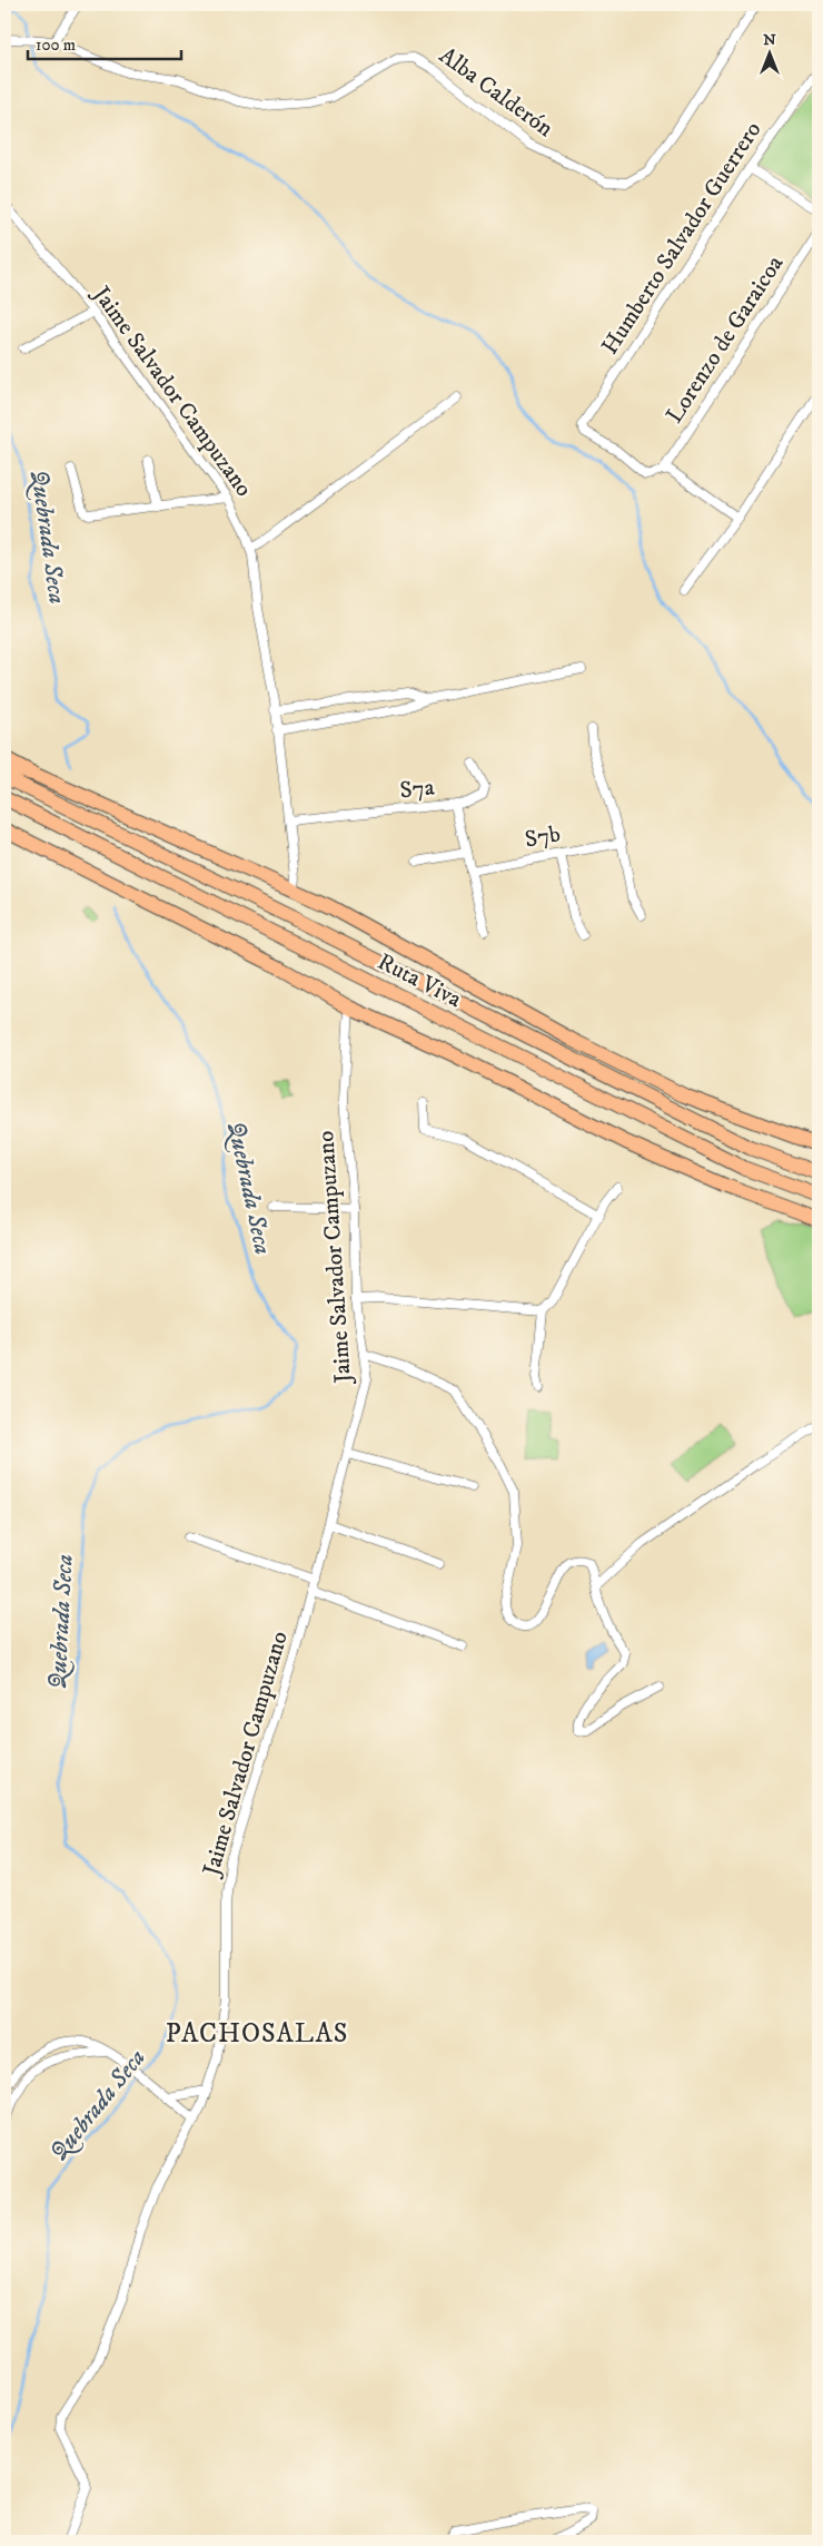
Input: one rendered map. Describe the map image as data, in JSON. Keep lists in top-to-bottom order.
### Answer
{
  "streets": {
    "main road": ["Ruta Viva"],
    "street": [
      "Alba Calderón",
      "Humberto Salvador Guerrero",
      "Lorenzo de Garaicoa",
      "Jaime Salvador Campuzano",
      "S7a",
      "S7b"
    ]
  },
  "crossings": [
    ["Humberto Salvador Guerrero", "Lorenzo de Garaicoa"],
    ["Jaime Salvador Campuzano", "S7a"],
    ["Jaime Salvador Campuzano", "Ruta Viva"],
    ["S7a", "S7b"]
  ],
  "districts": ["PACHOSALAS"],
  "water": ["Quebrada Seca"],
  "scale_bar": "100 m",
  "north": "top"
}
